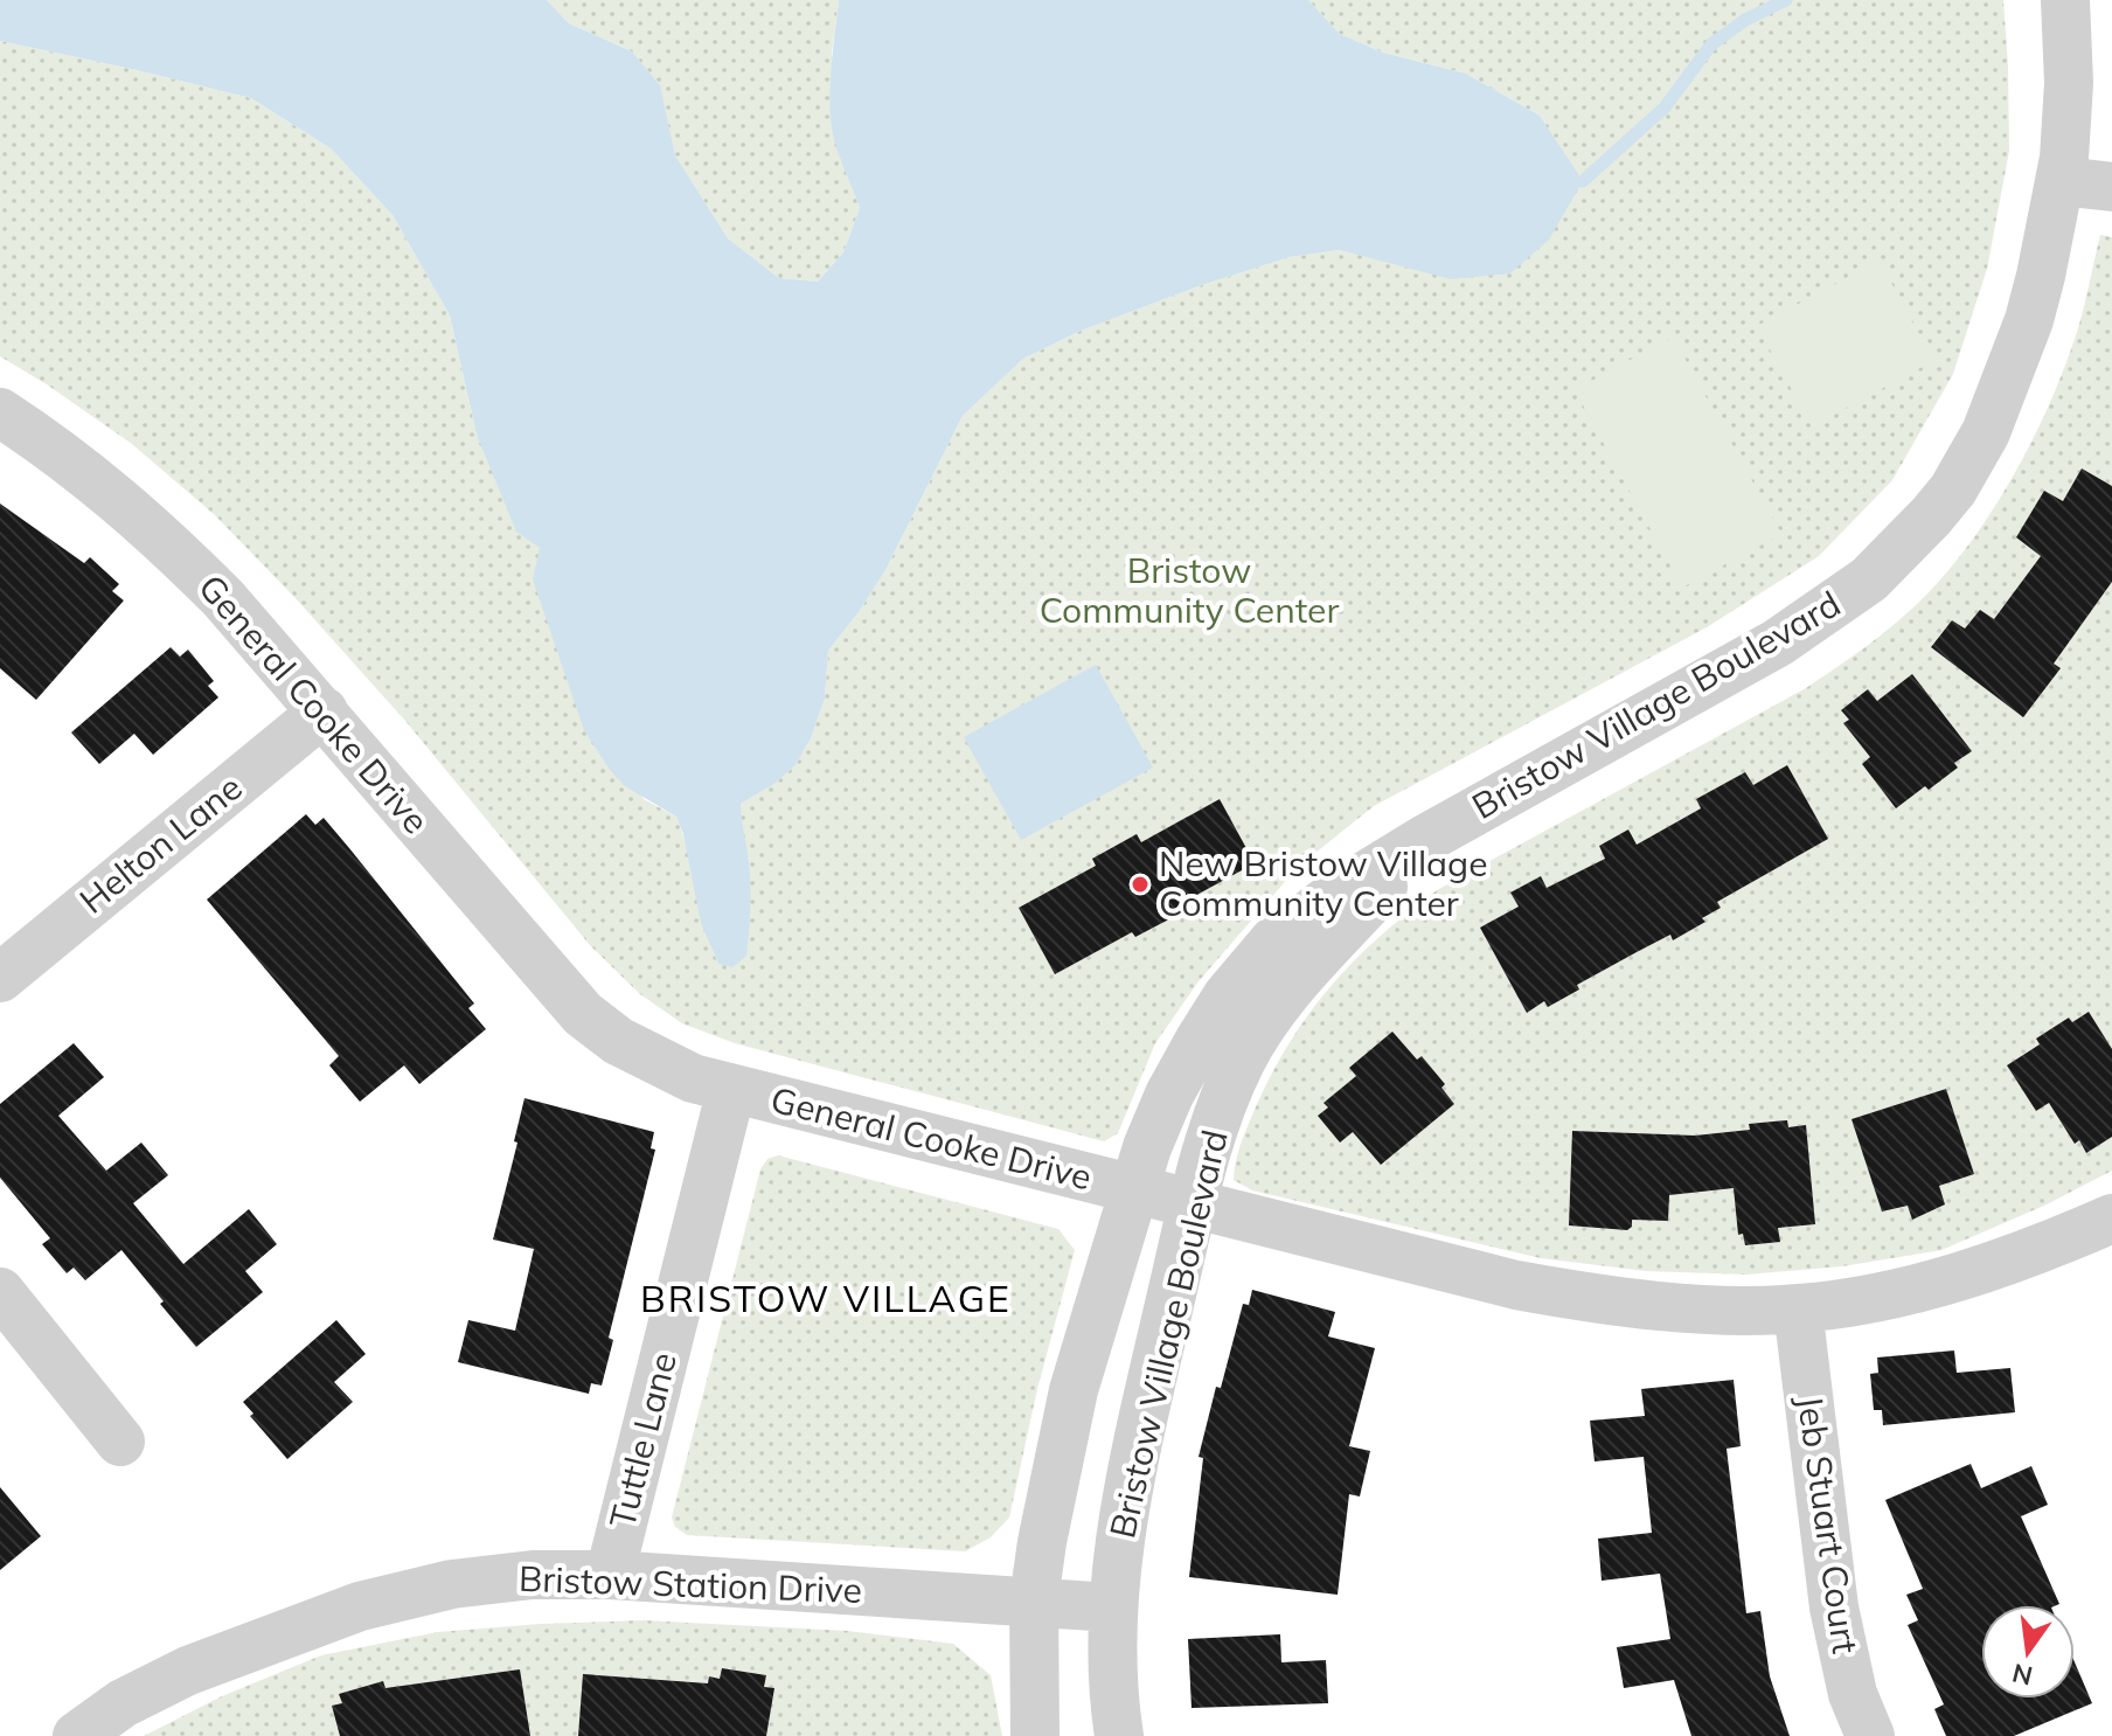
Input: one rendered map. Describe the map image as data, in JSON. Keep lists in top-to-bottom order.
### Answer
{
  "streets": {
    "street": [
      "General Cooke Drive",
      "Bristow Village Boulevard",
      "Helton Lane",
      "Tuttle Lane",
      "Jeb Stuart Court",
      "Bristow Station Drive"
    ]
  },
  "crossings": [
    ["General Cooke Drive", "Bristow Village Boulevard"],
    ["General Cooke Drive", "Helton Lane"],
    ["General Cooke Drive", "Tuttle Lane"],
    ["General Cooke Drive", "Jeb Stuart Court"],
    ["Bristow Village Boulevard", "Bristow Station Drive"],
    ["Tuttle Lane", "Bristow Station Drive"]
  ],
  "districts": ["BRISTOW VILLAGE"],
  "parks": ["Bristow Community Center"],
  "places": ["New Bristow Village Community Center"],
  "north": "bottom"
}
